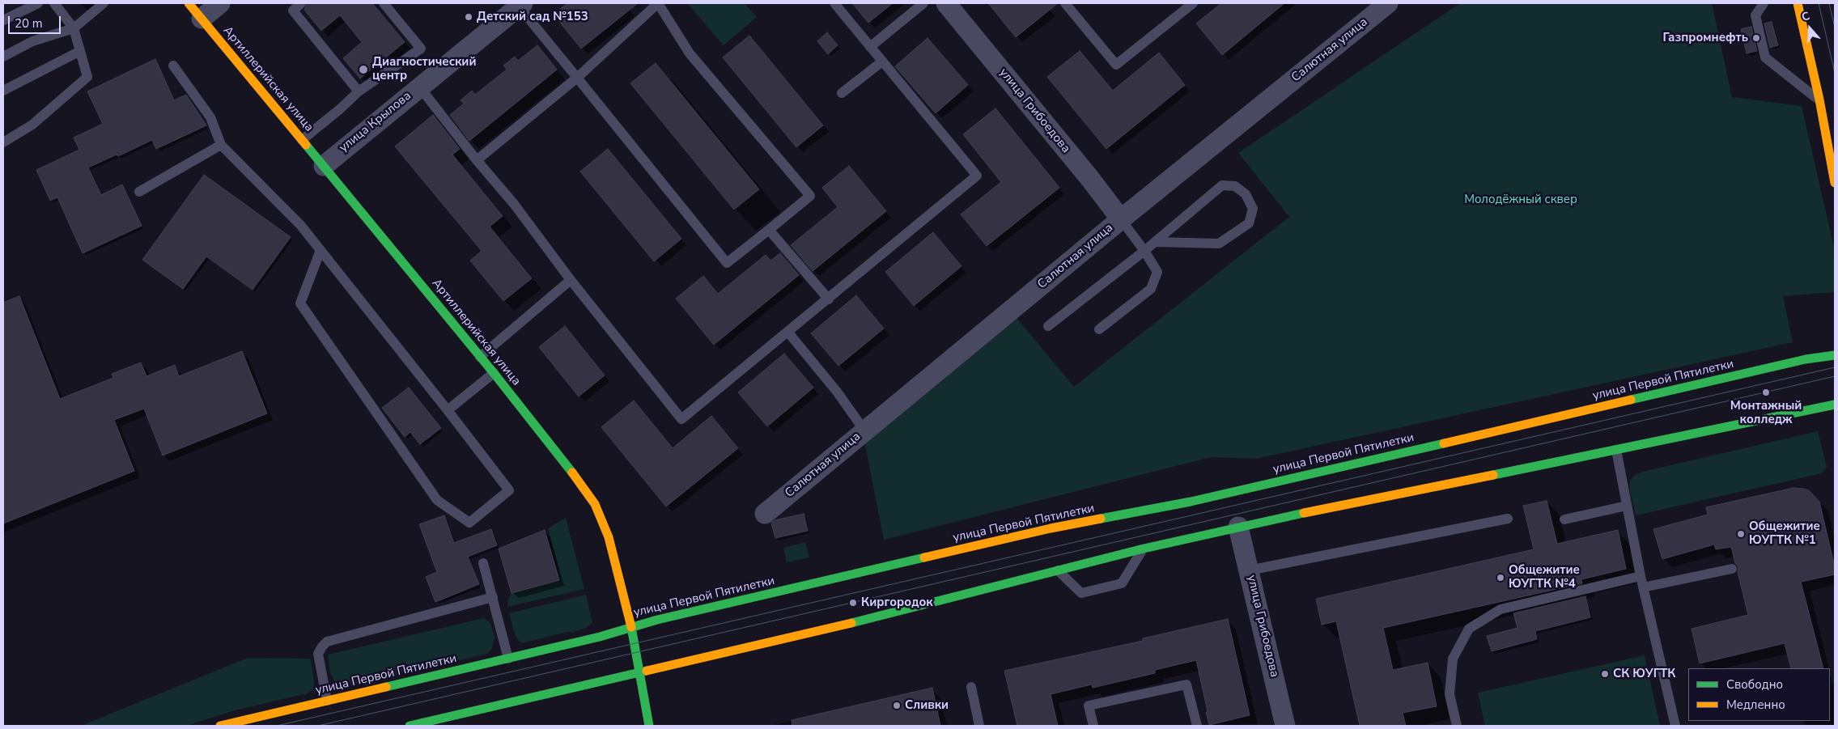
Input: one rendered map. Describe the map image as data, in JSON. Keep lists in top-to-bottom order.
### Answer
{
  "streets": {
    "main road": ["Артиллерийская улица", "улица Первой Пятилетки"],
    "street": ["Салютная улица", "улица Грибоедова", "улица Крылова"]
  },
  "crossings": [
    ["Салютная улица", "улица Грибоедова"],
    ["Артиллерийская улица", "улица Крылова"],
    ["Артиллерийская улица", "улица Первой Пятилетки"]
  ],
  "parks": ["Молодёжный сквер"],
  "places": [
    "Детский сад №153",
    "Газпромнефть",
    "Диагностический центр",
    "Монтажный колледж",
    "Общежитие ЮУГТК №1",
    "Общежитие ЮУГТК №4",
    "Киргородок",
    "СК ЮУГТК",
    "Сливки"
  ],
  "legend": ["Свободно", "Медленно"],
  "scale_bar": "20 m",
  "north": "top"
}
